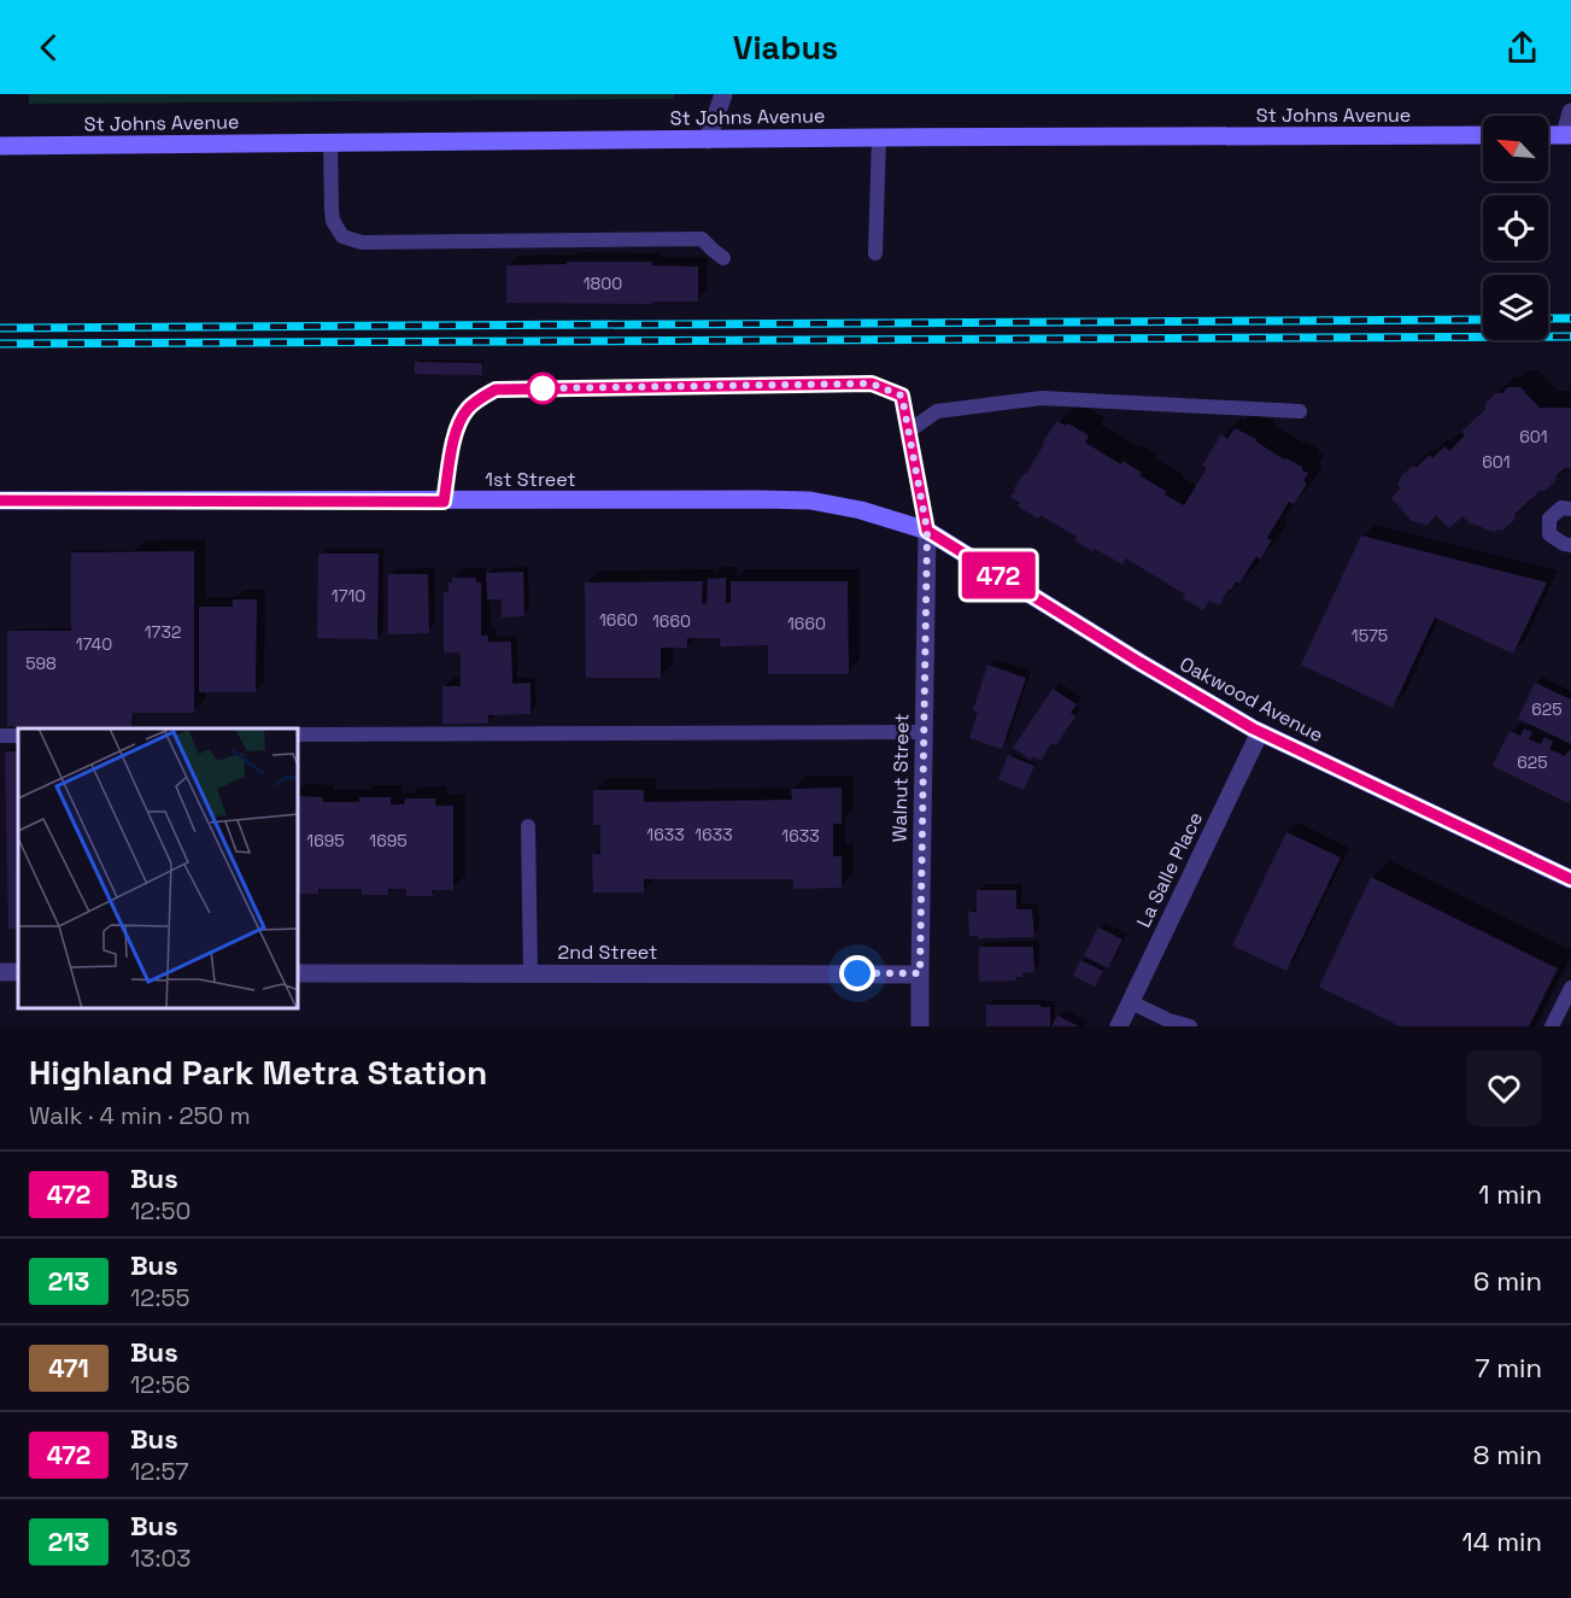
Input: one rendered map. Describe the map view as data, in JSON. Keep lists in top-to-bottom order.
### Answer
{
  "streets": {
    "street": [
      "St Johns Avenue",
      "1st Street",
      "Oakwood Avenue",
      "Walnut Street",
      "La Salle Place",
      "2nd Street"
    ]
  },
  "crossings": [
    ["1st Street", "Oakwood Avenue"],
    ["1st Street", "Walnut Street"],
    ["Oakwood Avenue", "Walnut Street"],
    ["Oakwood Avenue", "La Salle Place"],
    ["Walnut Street", "2nd Street"]
  ],
  "lines": ["bus line 472"],
  "house_numbers": [
    "1800",
    "601",
    "601",
    "1710",
    "1660",
    "1660",
    "1660",
    "1732",
    "1575",
    "1740",
    "598",
    "625",
    "625",
    "1633",
    "1633",
    "1633",
    "1695",
    "1695"
  ],
  "north": "top left",
  "page": {
    "header": "Viabus",
    "on_map": "472",
    "heading": ["Highland Park Metra Station", "Walk · 4 min · 250 m"],
    "list": [
      {
        "mark": "472",
        "name": "Bus",
        "note": "12:50",
        "value": "1 min"
      },
      {
        "mark": "213",
        "name": "Bus",
        "note": "12:55",
        "value": "6 min"
      },
      {
        "mark": "471",
        "name": "Bus",
        "note": "12:56",
        "value": "7 min"
      },
      {
        "mark": "472",
        "name": "Bus",
        "note": "12:57",
        "value": "8 min"
      },
      {
        "mark": "213",
        "name": "Bus",
        "note": "13:03",
        "value": "14 min"
      }
    ]
  }
}
